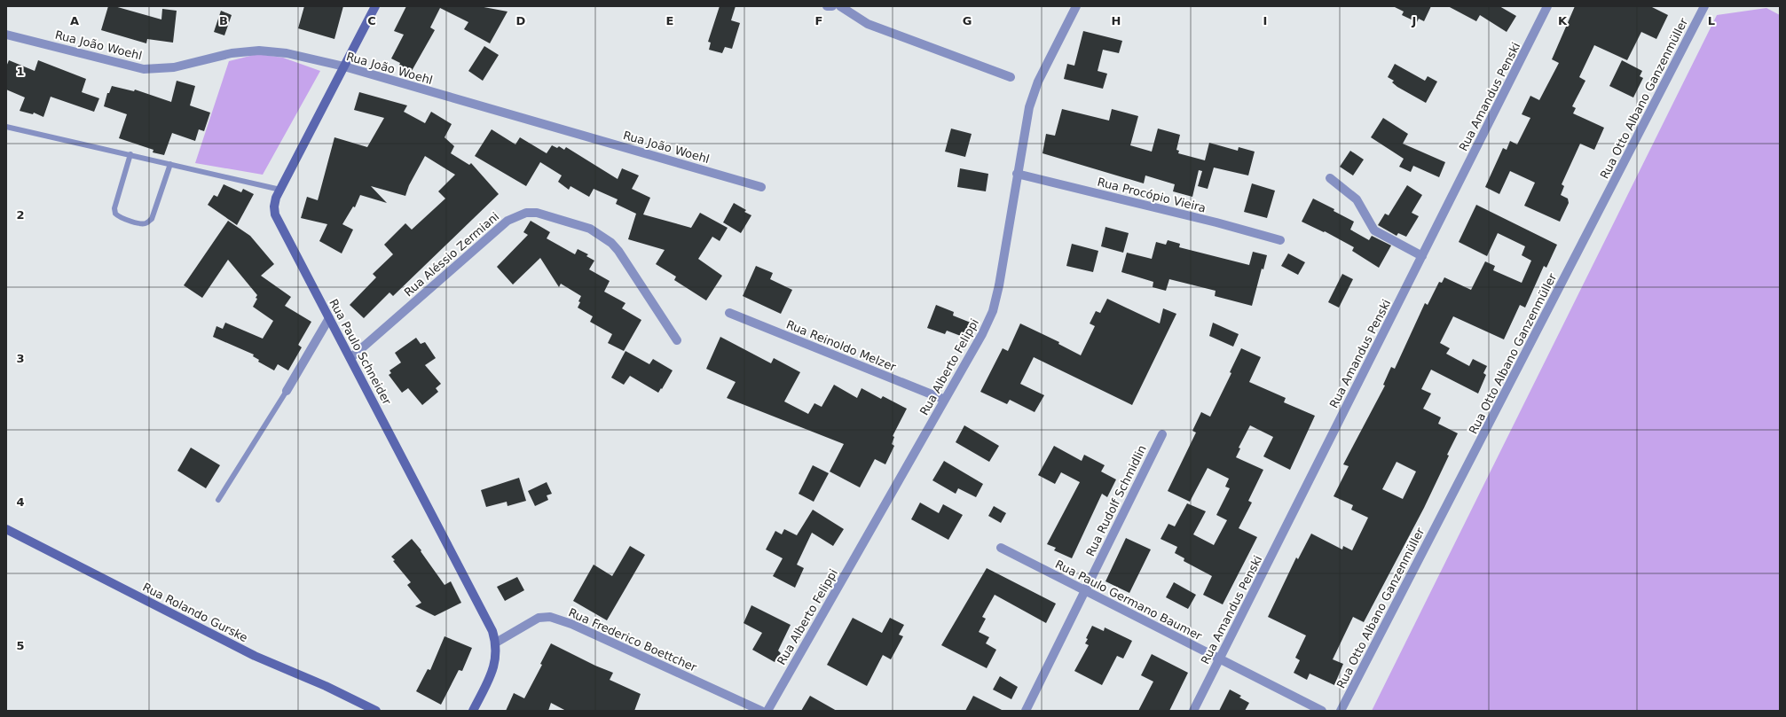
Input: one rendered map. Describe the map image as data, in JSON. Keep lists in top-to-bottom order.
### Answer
{
  "streets": {
    "street": [
      "Rua João Woehl",
      "Rua Amandus Penski",
      "Rua Otto Albano Ganzenmüller",
      "Rua Procópio Vieira",
      "Rua Aléssio Zermiani",
      "Rua Reinoldo Melzer",
      "Rua Paulo Schneider",
      "Rua Alberto Felippi",
      "Rua Rudolf Schmidlin",
      "Rua Paulo Germano Baumer",
      "Rua Rolando Gurske",
      "Rua Frederico Boettcher"
    ]
  },
  "crossings": [
    ["Rua João Woehl", "Rua Paulo Schneider"],
    ["Rua Amandus Penski", "Rua Paulo Germano Baumer"],
    ["Rua Procópio Vieira", "Rua Alberto Felippi"],
    ["Rua Aléssio Zermiani", "Rua Paulo Schneider"],
    ["Rua Reinoldo Melzer", "Rua Alberto Felippi"],
    ["Rua Paulo Schneider", "Rua Frederico Boettcher"],
    ["Rua Rudolf Schmidlin", "Rua Paulo Germano Baumer"]
  ],
  "grid": {
    "columns": [
      "A",
      "B",
      "C",
      "D",
      "E",
      "F",
      "G",
      "H",
      "I",
      "J",
      "K",
      "L"
    ],
    "rows": [
      "1",
      "2",
      "3",
      "4",
      "5"
    ]
  }
}
